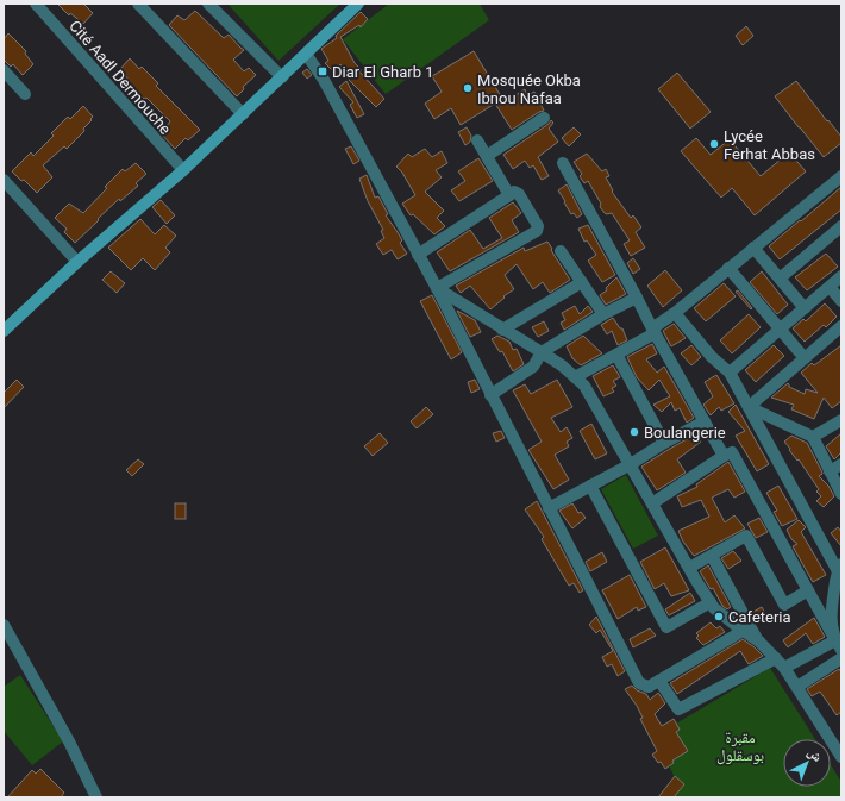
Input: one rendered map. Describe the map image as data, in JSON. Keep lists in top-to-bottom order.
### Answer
{
  "streets": {
    "street": ["Cité Aadl Dermouche"]
  },
  "parks": ["مقبرة بوسقلول"],
  "places": {
    "transit": ["Diar El Gharb 1"],
    "other": [
      "Mosquée Okba Ibnou Nafaa",
      "Lycée Ferhat Abbas",
      "Boulangerie",
      "Cafeteria"
    ]
  },
  "north": "top right"
}
